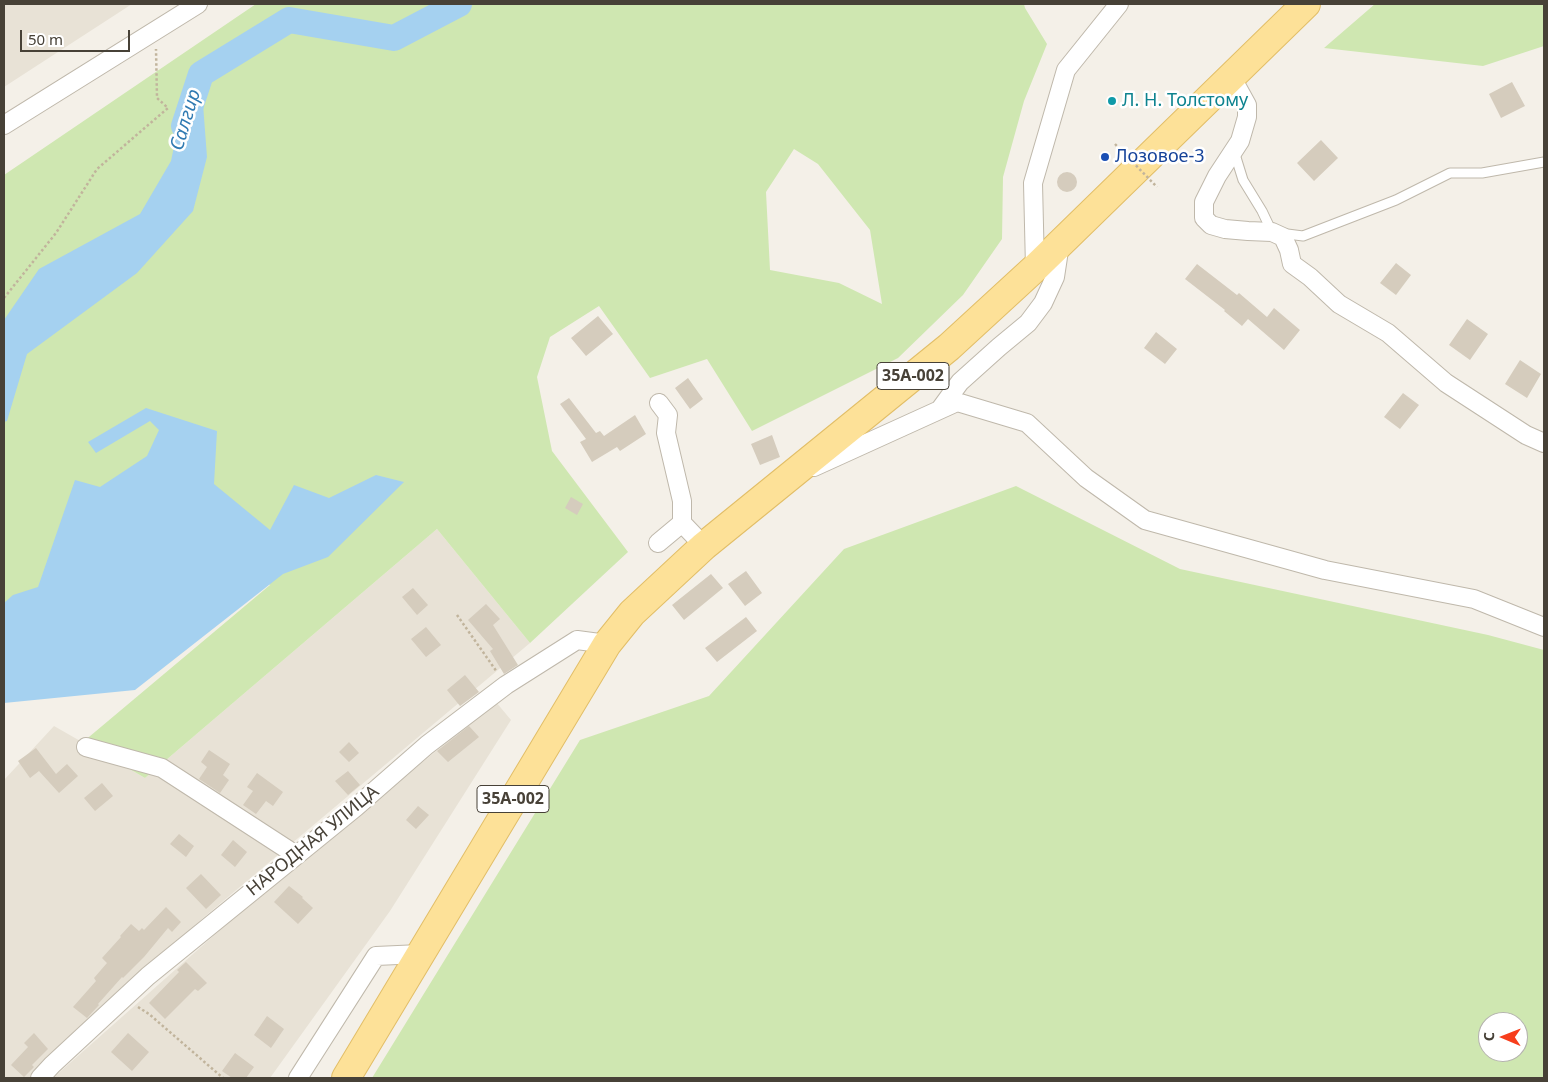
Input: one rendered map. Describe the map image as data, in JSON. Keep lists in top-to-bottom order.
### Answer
{
  "streets": {
    "main road": ["35А-002"],
    "street": ["НАРОДНАЯ УЛИЦА"]
  },
  "crossings": [
    ["35А-002", "НАРОДНАЯ УЛИЦА"]
  ],
  "water": ["Салгир"],
  "places": ["Л. Н. Толстому", "Лозовое-3"],
  "scale_bar": "50 m",
  "north": "left"
}
